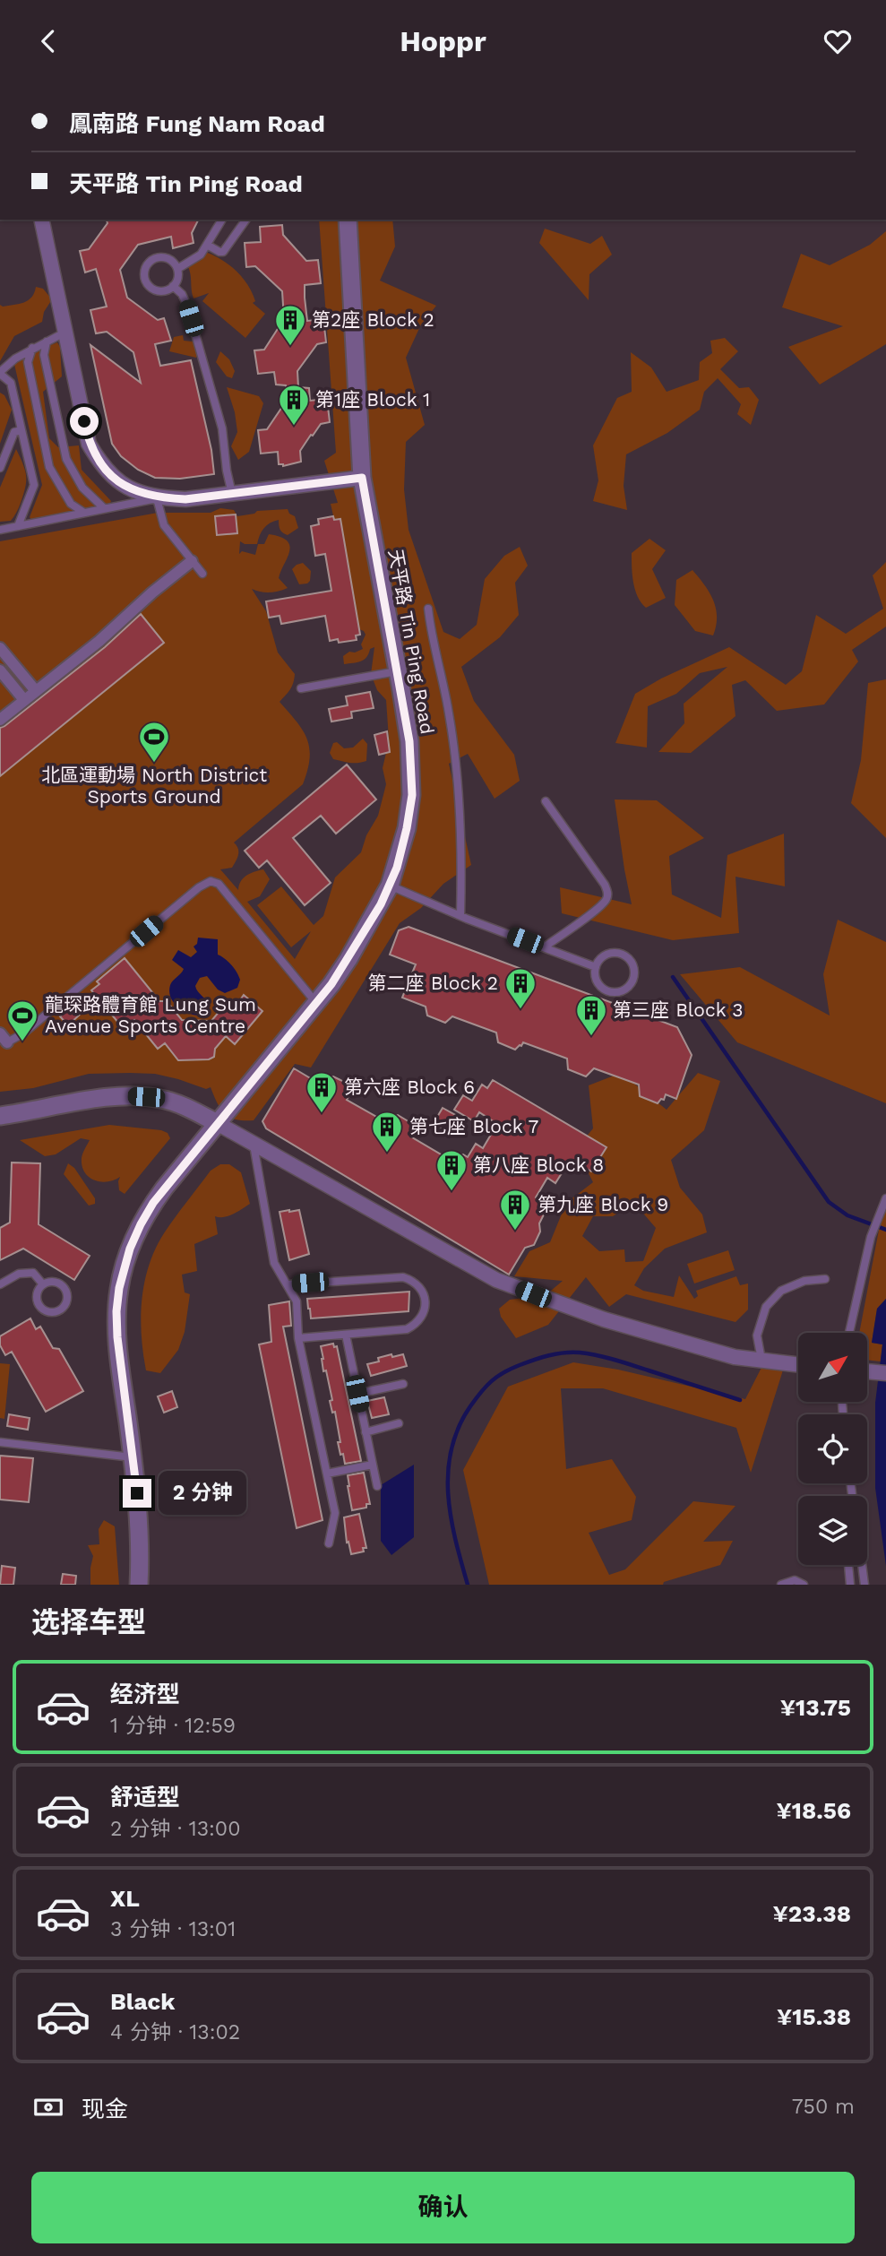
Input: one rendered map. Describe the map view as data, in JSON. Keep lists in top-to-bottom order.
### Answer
{
  "streets": {
    "street": ["天平路 Tin Ping Road"]
  },
  "places": {
    "building": [
      "第2座 Block 2",
      "第1座 Block 1",
      "第二座 Block 2",
      "第三座 Block 3",
      "第六座 Block 6",
      "第七座 Block 7",
      "第八座 Block 8",
      "第九座 Block 9"
    ],
    "sports": ["北區運動場 North District Sports Ground", "龍琛路體育館 Lung Sum Avenue Sports Centre"]
  },
  "north": "top right",
  "page": {
    "header": "Hoppr",
    "banner": ["鳳南路 Fung Nam Road", "天平路 Tin Ping Road"],
    "bubble": "2 分钟",
    "heading": "选择车型",
    "list": [
      {
        "name": "经济型",
        "note": "1 分钟 · 12:59",
        "value": "¥13.75"
      },
      {
        "name": "舒适型",
        "note": "2 分钟 · 13:00",
        "value": "¥18.56"
      },
      {
        "name": "XL",
        "note": "3 分钟 · 13:01",
        "value": "¥23.38"
      },
      {
        "name": "Black",
        "note": "4 分钟 · 13:02",
        "value": "¥15.38"
      }
    ],
    "pay": ["现金", "750 m"],
    "buttons": "确认"
  }
}
